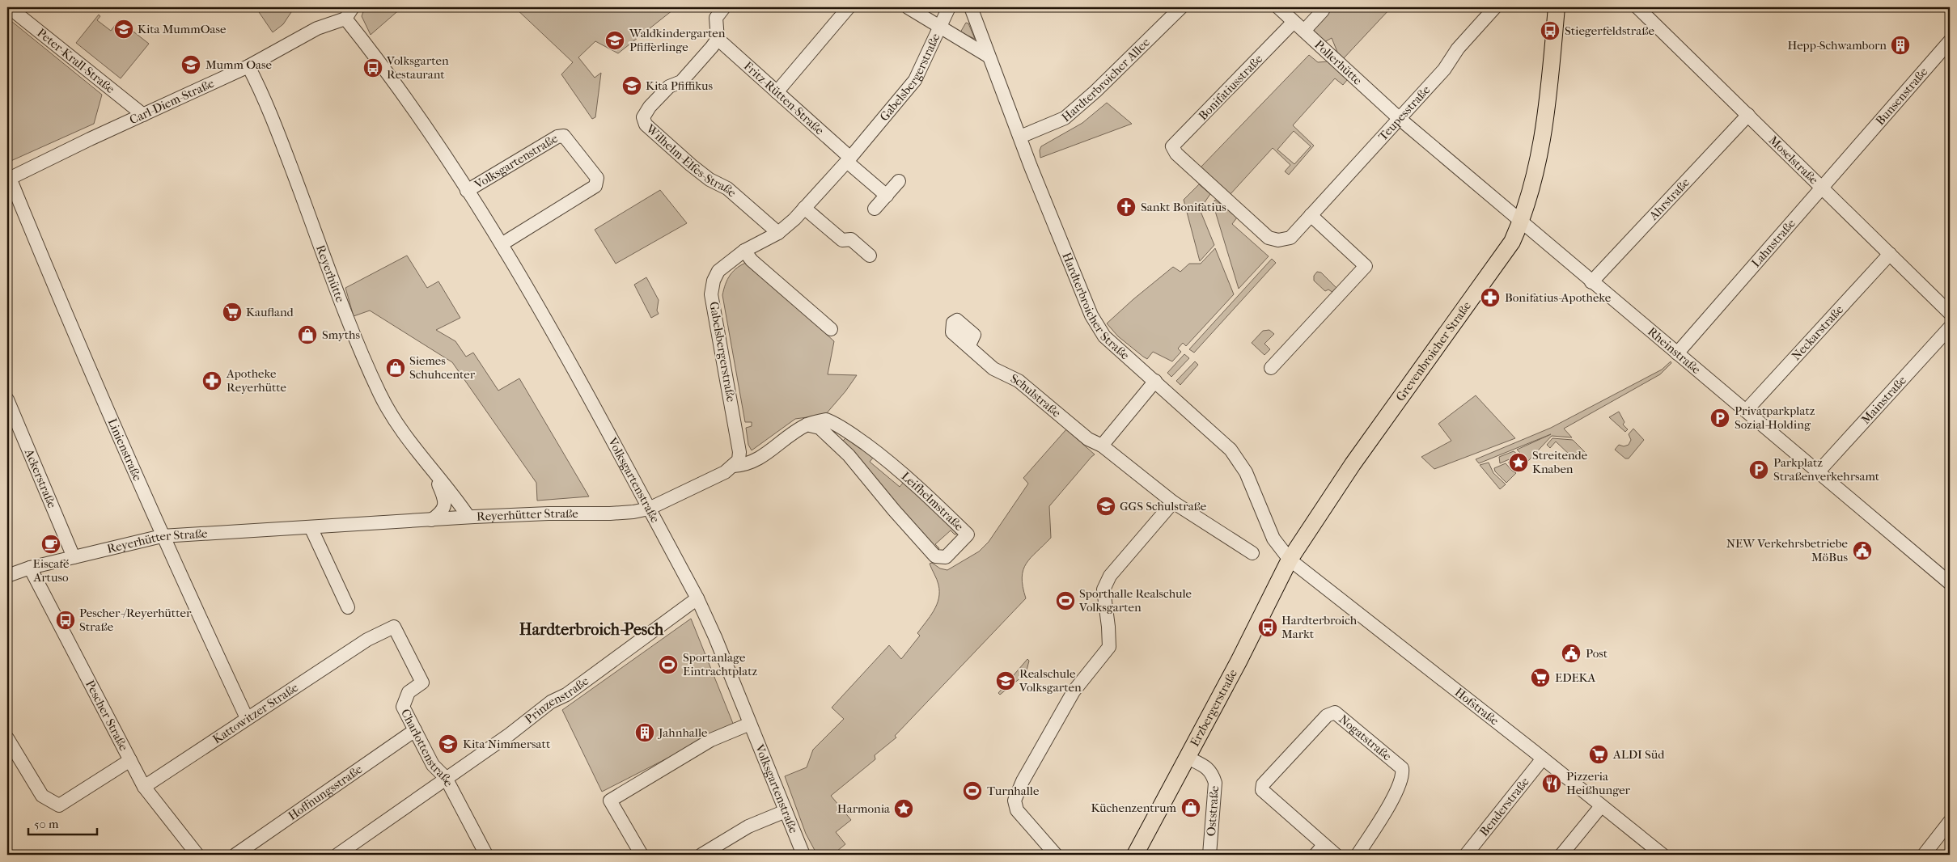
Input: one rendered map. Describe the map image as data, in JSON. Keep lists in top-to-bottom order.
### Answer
{
  "streets": {
    "main road": ["Grevenbroicher Straße", "Erzbergerstraße"],
    "street": [
      "Peter-Krall-Straße",
      "Pollerhütte",
      "Gabelsbergerstraße",
      "Hardterbroicher Allee",
      "Bonifatiusstraße",
      "Bunsenstraße",
      "Fritz-Rütten-Straße",
      "Carl-Diem-Straße",
      "Teupesstraße",
      "Wilhelm-Elfes-Straße",
      "Moselstraße",
      "Volksgartenstraße",
      "Ahrstraße",
      "Lahnstraße",
      "Reyerhütte",
      "Hardterbroicher Straße",
      "Neckarstraße",
      "Rheinstraße",
      "Schulstraße",
      "Mainstraße",
      "Linienstraße",
      "Ackerstraße",
      "Leifhelmstraße",
      "Reyerhütter Straße",
      "Prinzenstraße",
      "Hofstraße",
      "Kattowitzer Straße",
      "Pescher Straße",
      "Nogatstraße",
      "Charlottenstraße",
      "Hoffnungsstraße",
      "Benderstraße",
      "Oststraße"
    ]
  },
  "crossings": [
    ["Peter-Krall-Straße", "Carl-Diem-Straße"],
    ["Pollerhütte", "Bonifatiusstraße"],
    ["Pollerhütte", "Teupesstraße"],
    ["Pollerhütte", "Rheinstraße"],
    ["Gabelsbergerstraße", "Fritz-Rütten-Straße"],
    ["Gabelsbergerstraße", "Wilhelm-Elfes-Straße"],
    ["Gabelsbergerstraße", "Reyerhütter Straße"],
    ["Hardterbroicher Allee", "Hardterbroicher Straße"],
    ["Bonifatiusstraße", "Teupesstraße"],
    ["Bunsenstraße", "Lahnstraße"],
    ["Fritz-Rütten-Straße", "Wilhelm-Elfes-Straße"],
    ["Carl-Diem-Straße", "Volksgartenstraße"],
    ["Carl-Diem-Straße", "Reyerhütte"],
    ["Carl-Diem-Straße", "Linienstraße"],
    ["Teupesstraße", "Rheinstraße"],
    ["Moselstraße", "Ahrstraße"],
    ["Moselstraße", "Lahnstraße"],
    ["Moselstraße", "Neckarstraße"],
    ["Volksgartenstraße", "Reyerhütter Straße"],
    ["Volksgartenstraße", "Prinzenstraße"],
    ["Ahrstraße", "Rheinstraße"],
    ["Lahnstraße", "Rheinstraße"],
    ["Reyerhütte", "Reyerhütter Straße"],
    ["Hardterbroicher Straße", "Grevenbroicher Straße"],
    ["Hardterbroicher Straße", "Hofstraße"],
    ["Hardterbroicher Straße", "Erzbergerstraße"],
    ["Neckarstraße", "Rheinstraße"],
    ["Rheinstraße", "Grevenbroicher Straße"],
    ["Rheinstraße", "Mainstraße"],
    ["Grevenbroicher Straße", "Hofstraße"],
    ["Grevenbroicher Straße", "Erzbergerstraße"],
    ["Linienstraße", "Reyerhütter Straße"],
    ["Linienstraße", "Kattowitzer Straße"],
    ["Ackerstraße", "Reyerhütter Straße"],
    ["Leifhelmstraße", "Reyerhütter Straße"],
    ["Reyerhütter Straße", "Pescher Straße"],
    ["Prinzenstraße", "Charlottenstraße"],
    ["Hofstraße", "Erzbergerstraße"],
    ["Hofstraße", "Benderstraße"],
    ["Erzbergerstraße", "Oststraße"],
    ["Kattowitzer Straße", "Pescher Straße"],
    ["Kattowitzer Straße", "Charlottenstraße"],
    ["Charlottenstraße", "Hoffnungsstraße"]
  ],
  "districts": ["Hardterbroich-Pesch"],
  "places": {
    "school or university": [
      "Kita MummOase",
      "Waldkindergarten Pfifferlinge",
      "Mumm Oase",
      "Kita Pfiffikus",
      "GGS Schulstraße",
      "Realschule Volksgarten",
      "Kita Nimmersatt"
    ],
    "bus stop": [
      "Stiegerfeldstraße",
      "Volksgarten Restaurant",
      "Pescher-/Reyerhütter Straße",
      "Hardterbroich Markt"
    ],
    "building": ["Hepp-Schwamborn", "Jahnhalle"],
    "church": ["Sankt Bonifatius"],
    "pharmacy": ["Bonifatius-Apotheke", "Apotheke Reyerhütte"],
    "supermarket": ["Kaufland", "EDEKA", "ALDI Süd"],
    "shop": ["Smyths", "Siemes Schuhcenter", "Küchenzentrum"],
    "parking": ["Privatparkplatz Sozial-Holding", "Parkplatz Straßenverkehrsamt"],
    "place": ["Streitende Knaben", "Harmonia"],
    "cafe": ["Eiscafé Artuso"],
    "public building": ["NEW Verkehrsbetriebe MöBus", "Post"],
    "sports": ["Sporthalle Realschule Volksgarten", "Sportanlage Eintrachtplatz", "Turnhalle"],
    "restaurant": ["Pizzeria Heißhunger"]
  },
  "scale_bar": "50 m"
}
